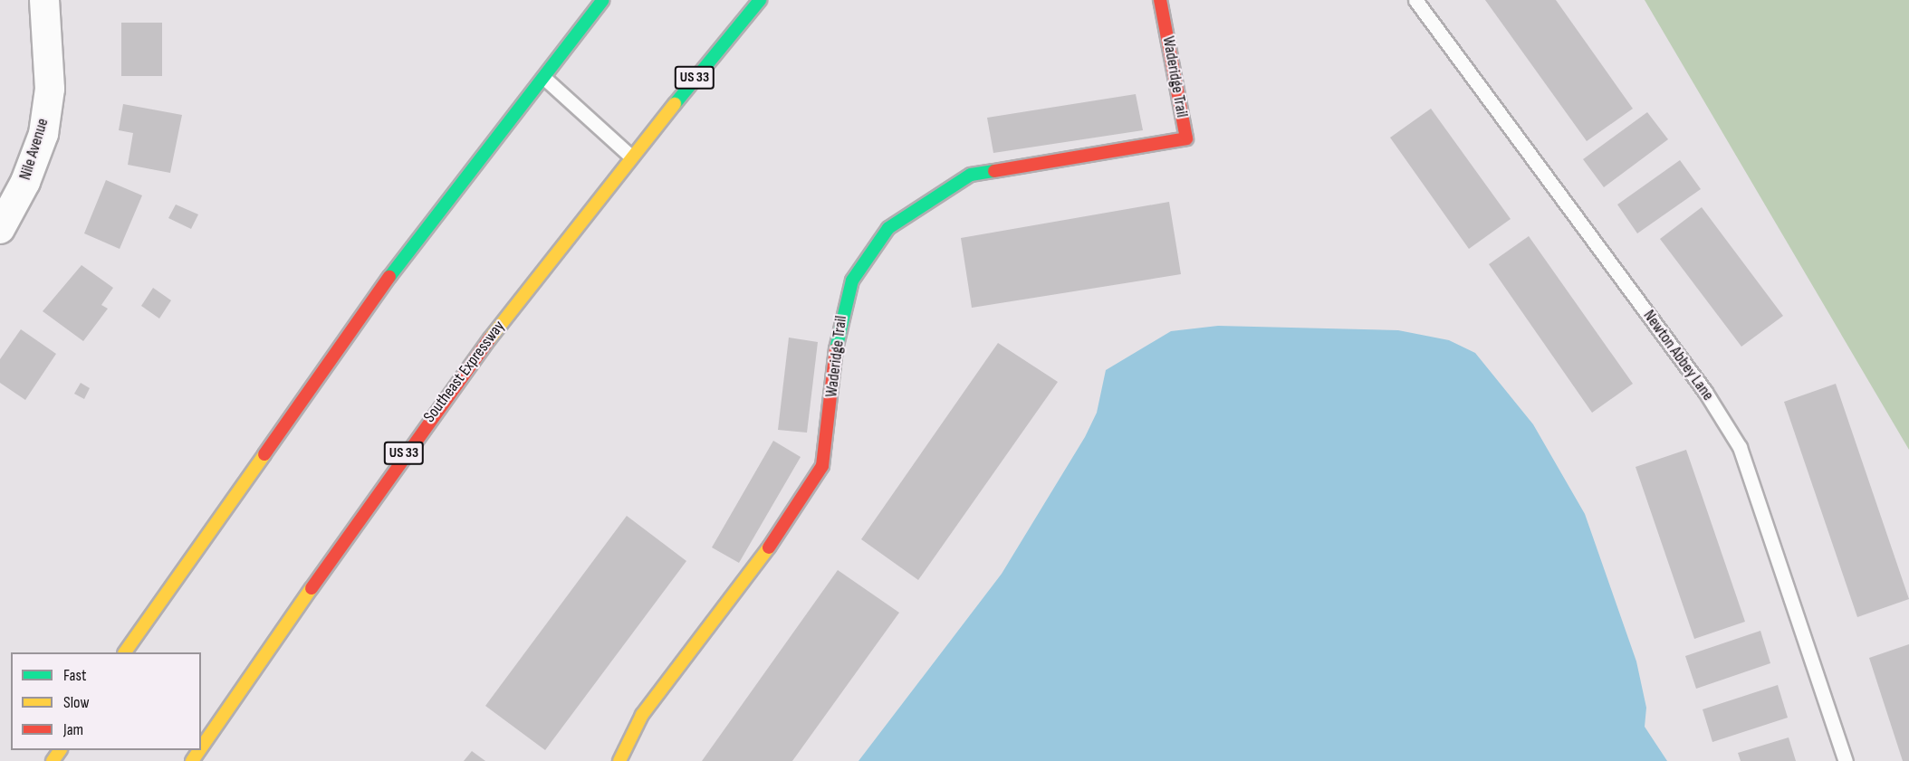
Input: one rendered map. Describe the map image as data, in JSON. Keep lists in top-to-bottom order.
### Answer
{
  "streets": {
    "main road": ["Waderidge Trail", "US 33", "Southeast Expressway"],
    "street": ["Nile Avenue"],
    "lane": ["Newton Abbey Lane"]
  },
  "legend": ["Fast", "Slow", "Jam"]
}
